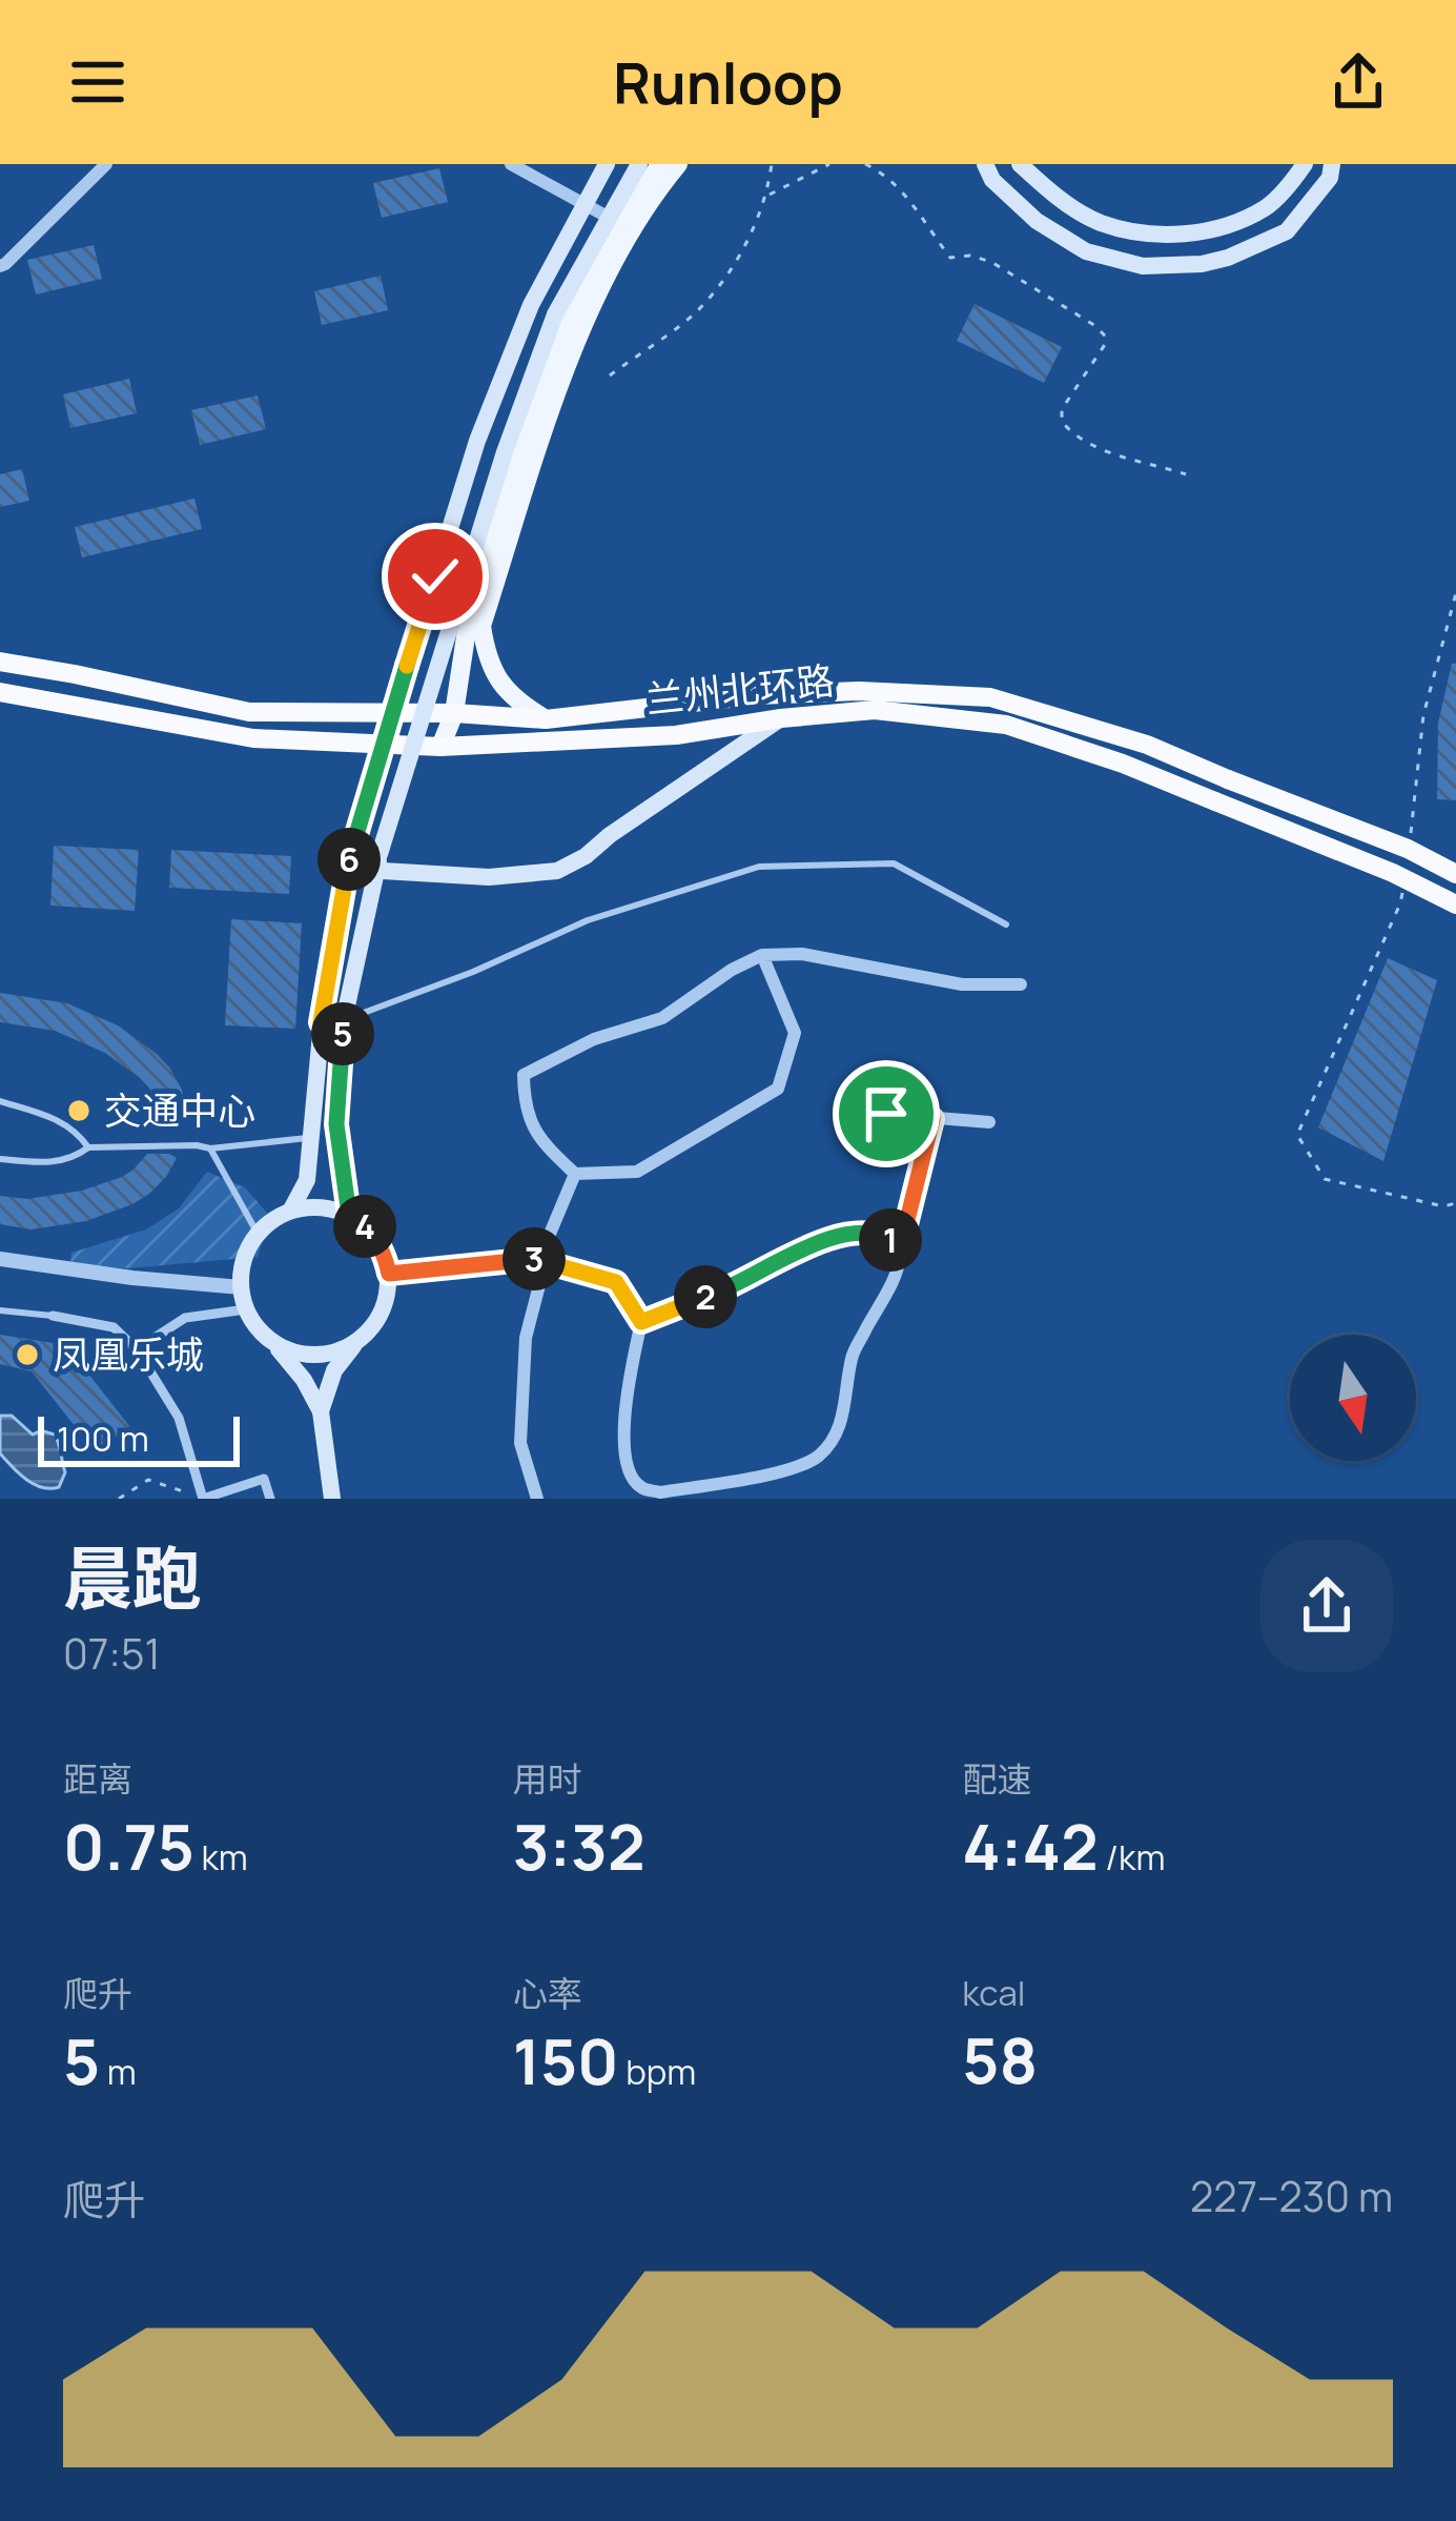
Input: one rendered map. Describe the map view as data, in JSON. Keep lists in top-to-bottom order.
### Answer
{
  "streets": {
    "highway": ["兰州北环路"]
  },
  "places": ["交通中心", "凤凰乐城"],
  "scale_bar": "100 m",
  "north": "bottom",
  "page": {
    "header": "Runloop",
    "pins": [
      "6",
      "5",
      "4",
      "1",
      "3",
      "2"
    ],
    "scale": "100 m",
    "heading": ["晨跑", "07:51"],
    "stats": [
      ["距离", "0.75 km"],
      ["用时", "3:32"],
      ["配速", "4:42 /km"],
      ["爬升", "5 m"],
      ["心率", "150 bpm"],
      ["kcal", "58"]
    ],
    "chart": ["爬升", "227–230 m"]
  }
}
